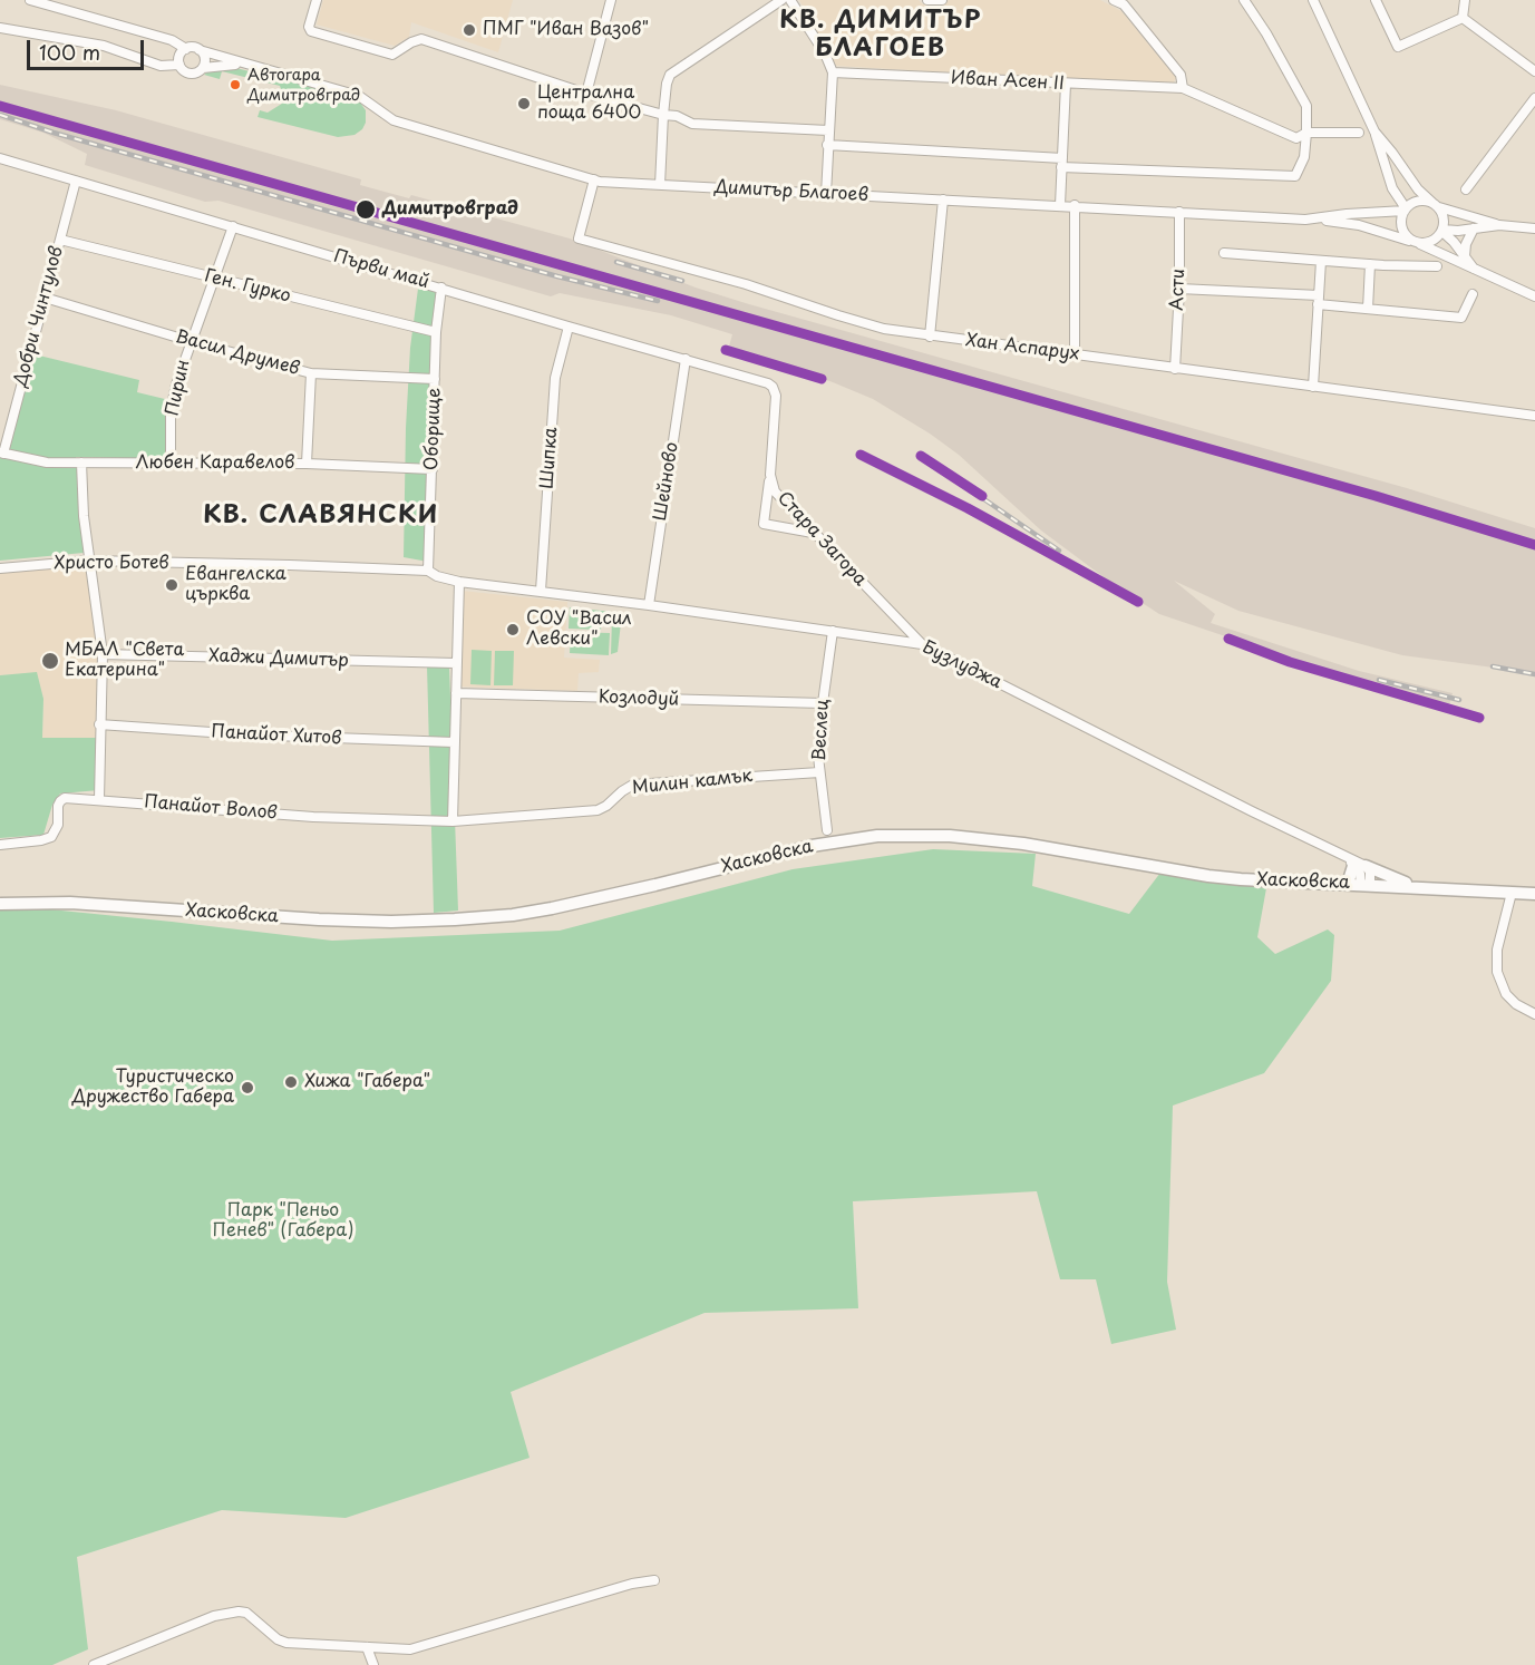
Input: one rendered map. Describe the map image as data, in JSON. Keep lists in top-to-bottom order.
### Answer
{
  "streets": {
    "main road": ["Хасковска"],
    "street": [
      "Иван Асен II",
      "Димитър Благоев",
      "Първи май",
      "Ген. Гурко",
      "Асти",
      "Добри Чинтулов",
      "Хан Аспарух",
      "Васил Друмев",
      "Пирин",
      "Оборище",
      "Шипка",
      "Любен Каравелов",
      "Шейново",
      "Стара Загора",
      "Христо Ботев",
      "Хаджи Димитър",
      "Бузлуджа",
      "Козлодуй",
      "Веслец",
      "Панайот Хитов",
      "Милин камък",
      "Панайот Волов"
    ]
  },
  "crossings": [
    ["Димитър Благоев", "Асти"],
    ["Димитър Благоев", "Хан Аспарух"],
    ["Първи май", "Добри Чинтулов"],
    ["Първи май", "Пирин"],
    ["Първи май", "Оборище"],
    ["Първи май", "Шипка"],
    ["Първи май", "Шейново"],
    ["Първи май", "Стара Загора"],
    ["Ген. Гурко", "Добри Чинтулов"],
    ["Ген. Гурко", "Пирин"],
    ["Ген. Гурко", "Оборище"],
    ["Асти", "Хан Аспарух"],
    ["Добри Чинтулов", "Васил Друмев"],
    ["Добри Чинтулов", "Любен Каравелов"],
    ["Васил Друмев", "Пирин"],
    ["Васил Друмев", "Оборище"],
    ["Пирин", "Любен Каравелов"],
    ["Оборище", "Любен Каравелов"],
    ["Оборище", "Христо Ботев"],
    ["Шипка", "Христо Ботев"],
    ["Шипка", "Бузлуджа"],
    ["Шейново", "Бузлуджа"],
    ["Стара Загора", "Бузлуджа"],
    ["Христо Ботев", "Бузлуджа"],
    ["Бузлуджа", "Веслец"],
    ["Козлодуй", "Веслец"],
    ["Веслец", "Милин камък"],
    ["Милин камък", "Панайот Волов"]
  ],
  "districts": ["КВ. ДИМИТЪР БЛАГОЕВ", "КВ. СЛАВЯНСКИ"],
  "parks": ["Парк \"Пеньо Пенев\" (Габера)"],
  "places": [
    "ПМГ \"Иван Вазов\"",
    "Автогара Димитровград",
    "Централна поща 6400",
    "Димитровград",
    "Евангелска църква",
    "СОУ \"Васил Левски\"",
    "МБАЛ \"Света Екатерина\"",
    "Хижа \"Габера\"",
    "Туристическо Дружество Габера"
  ],
  "scale_bar": "100 m"
}
